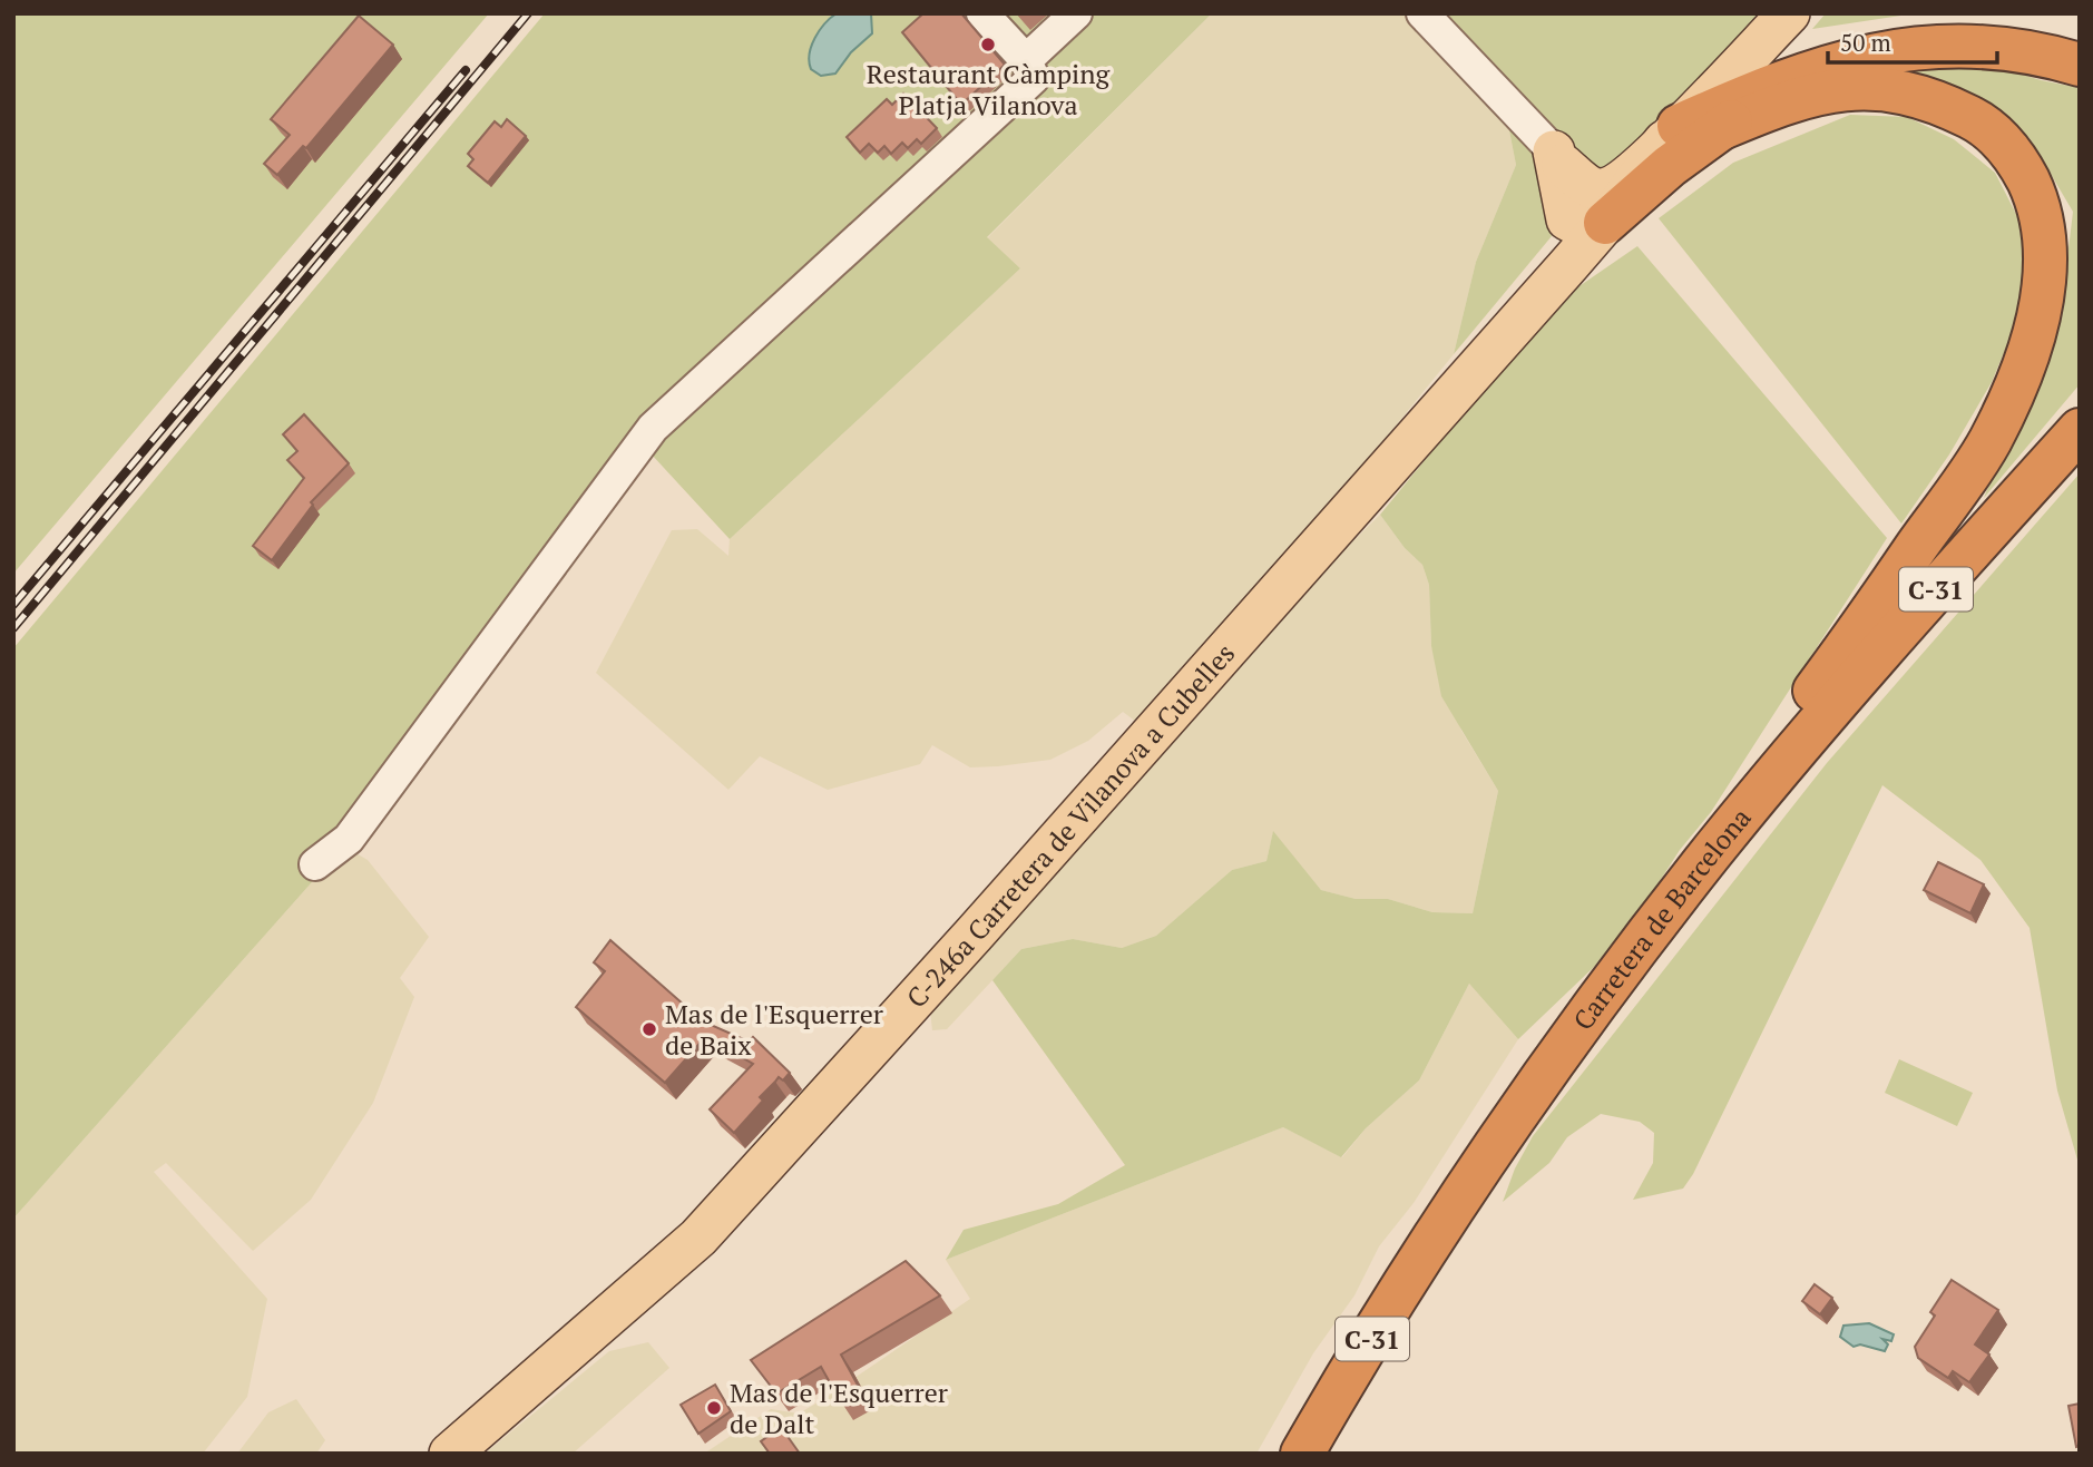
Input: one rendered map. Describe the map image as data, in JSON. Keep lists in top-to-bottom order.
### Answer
{
  "streets": {
    "highway": ["C-31", "Carretera de Barcelona"],
    "main road": ["C-246a Carretera de Vilanova a Cubelles"]
  },
  "places": ["Restaurant Càmping Platja Vilanova", "Mas de l'Esquerrer de Baix", "Mas de l'Esquerrer de Dalt"],
  "scale_bar": "50 m"
}
